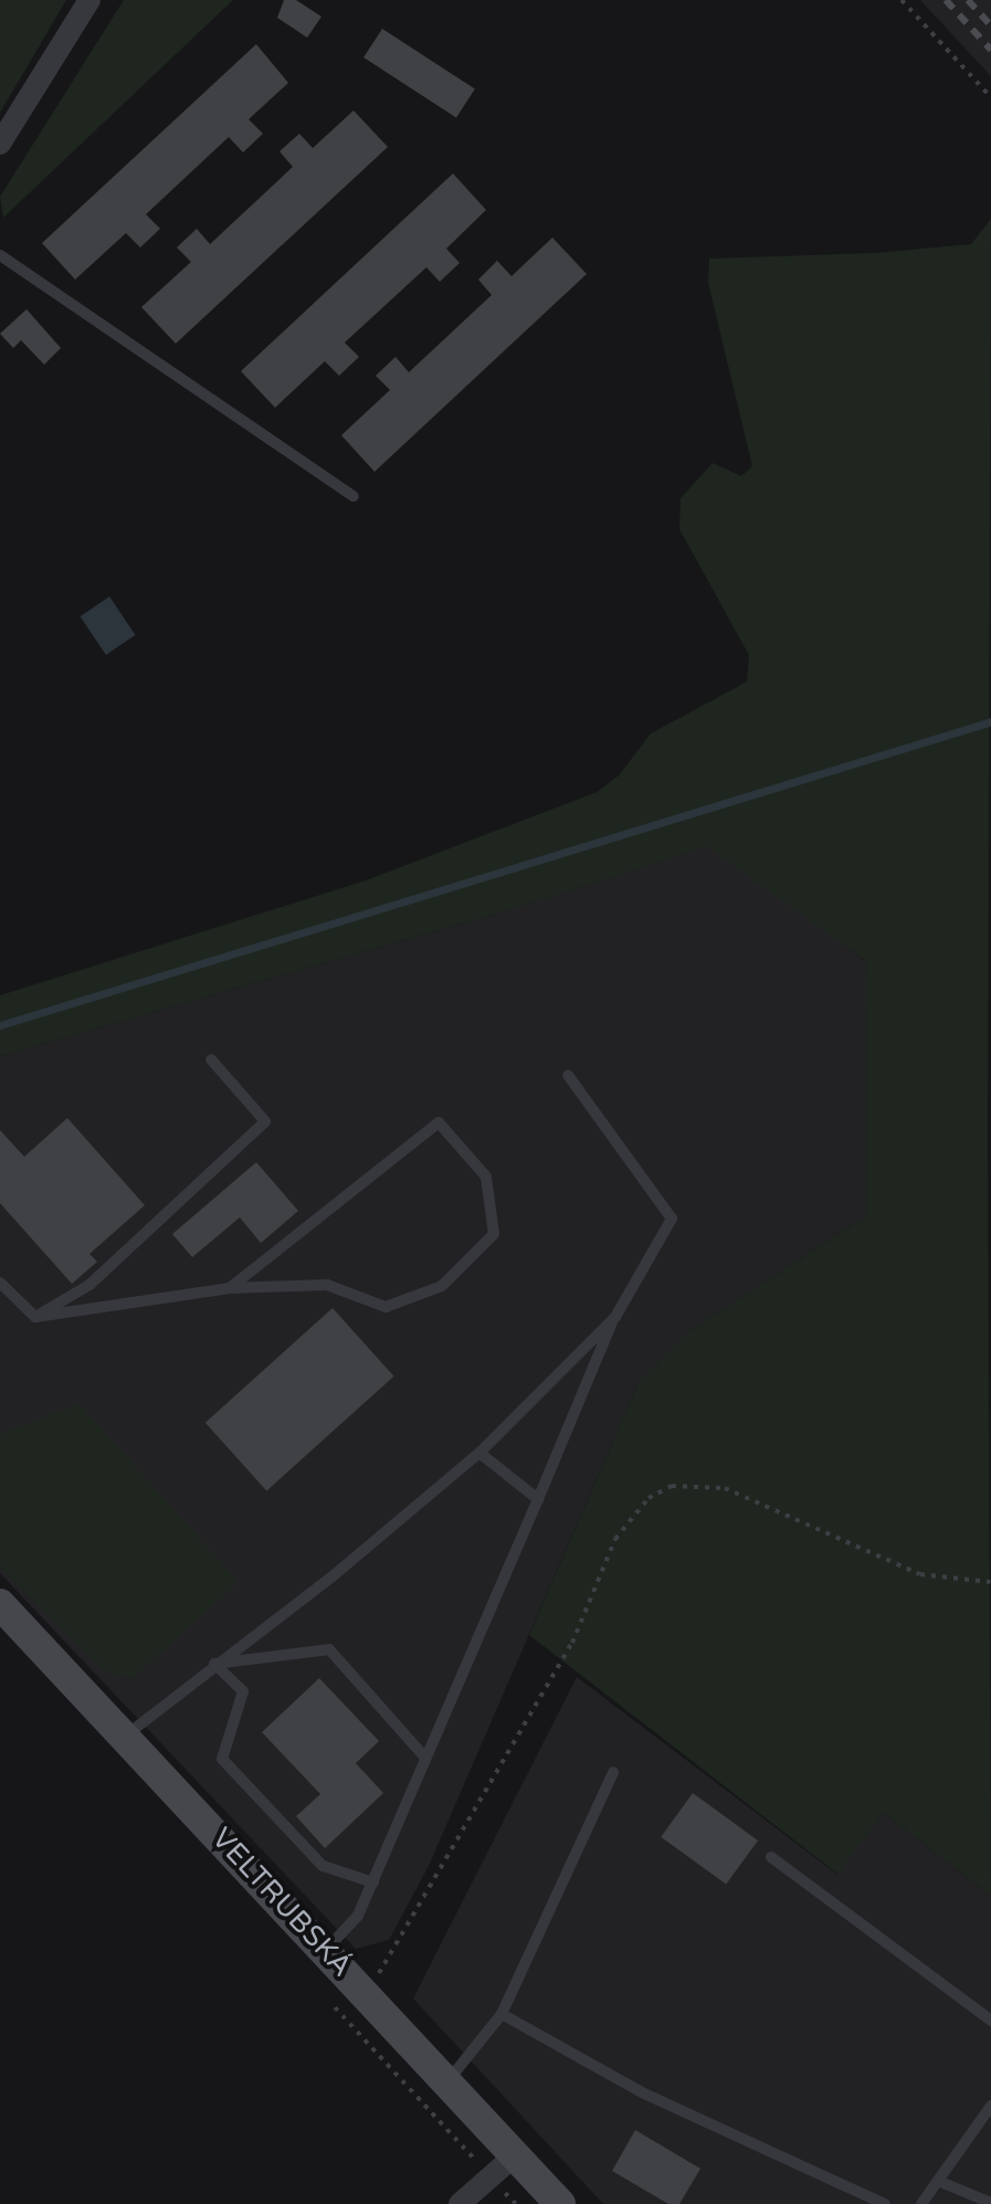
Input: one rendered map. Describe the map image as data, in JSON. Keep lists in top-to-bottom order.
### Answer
{
  "streets": {
    "street": ["VELTRUBSKÁ"]
  }
}
